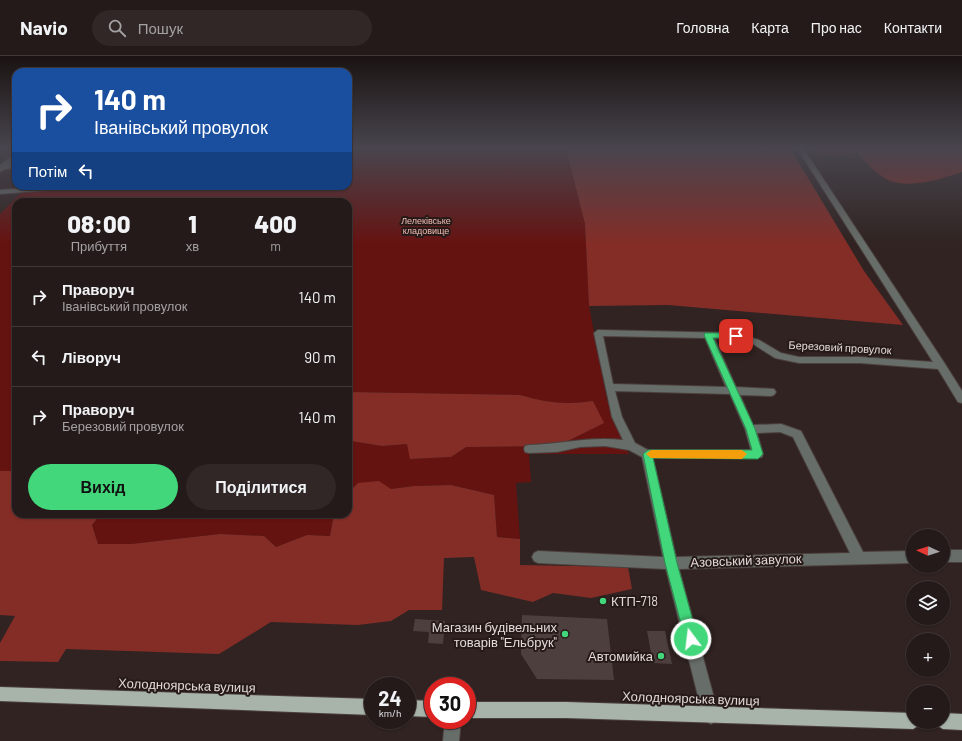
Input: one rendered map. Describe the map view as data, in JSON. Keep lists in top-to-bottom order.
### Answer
{
  "streets": {
    "main road": ["Холодноярська вулиця"],
    "street": ["Березовий провулок", "Азовський завулок"]
  },
  "parks": ["Лелеківське кладовище"],
  "places": ["КТП-718", "Магазин будівельних товарів \"Ельбрук\"", "Автомийка"],
  "north": "left",
  "page": {
    "header": "Navio",
    "search": "Пошук",
    "nav": [
      "Головна",
      "Карта",
      "Про нас",
      "Контакти"
    ],
    "turn": ["140 m", "Іванівський провулок"],
    "then": "Потім",
    "eta": [
      "08:00",
      "Прибуття",
      "1",
      "хв",
      "400",
      "m"
    ],
    "list": [
      {
        "name": "Праворуч",
        "note": "Іванівський провулок",
        "value": "140 m"
      },
      {
        "name": "Ліворуч",
        "value": "90 m"
      },
      {
        "name": "Праворуч",
        "note": "Березовий провулок",
        "value": "140 m"
      }
    ],
    "buttons": ["Вихід", "Поділитися"],
    "map_buttons": ["+", "−"],
    "speed": "24 km/h",
    "limit": "30"
  }
}
